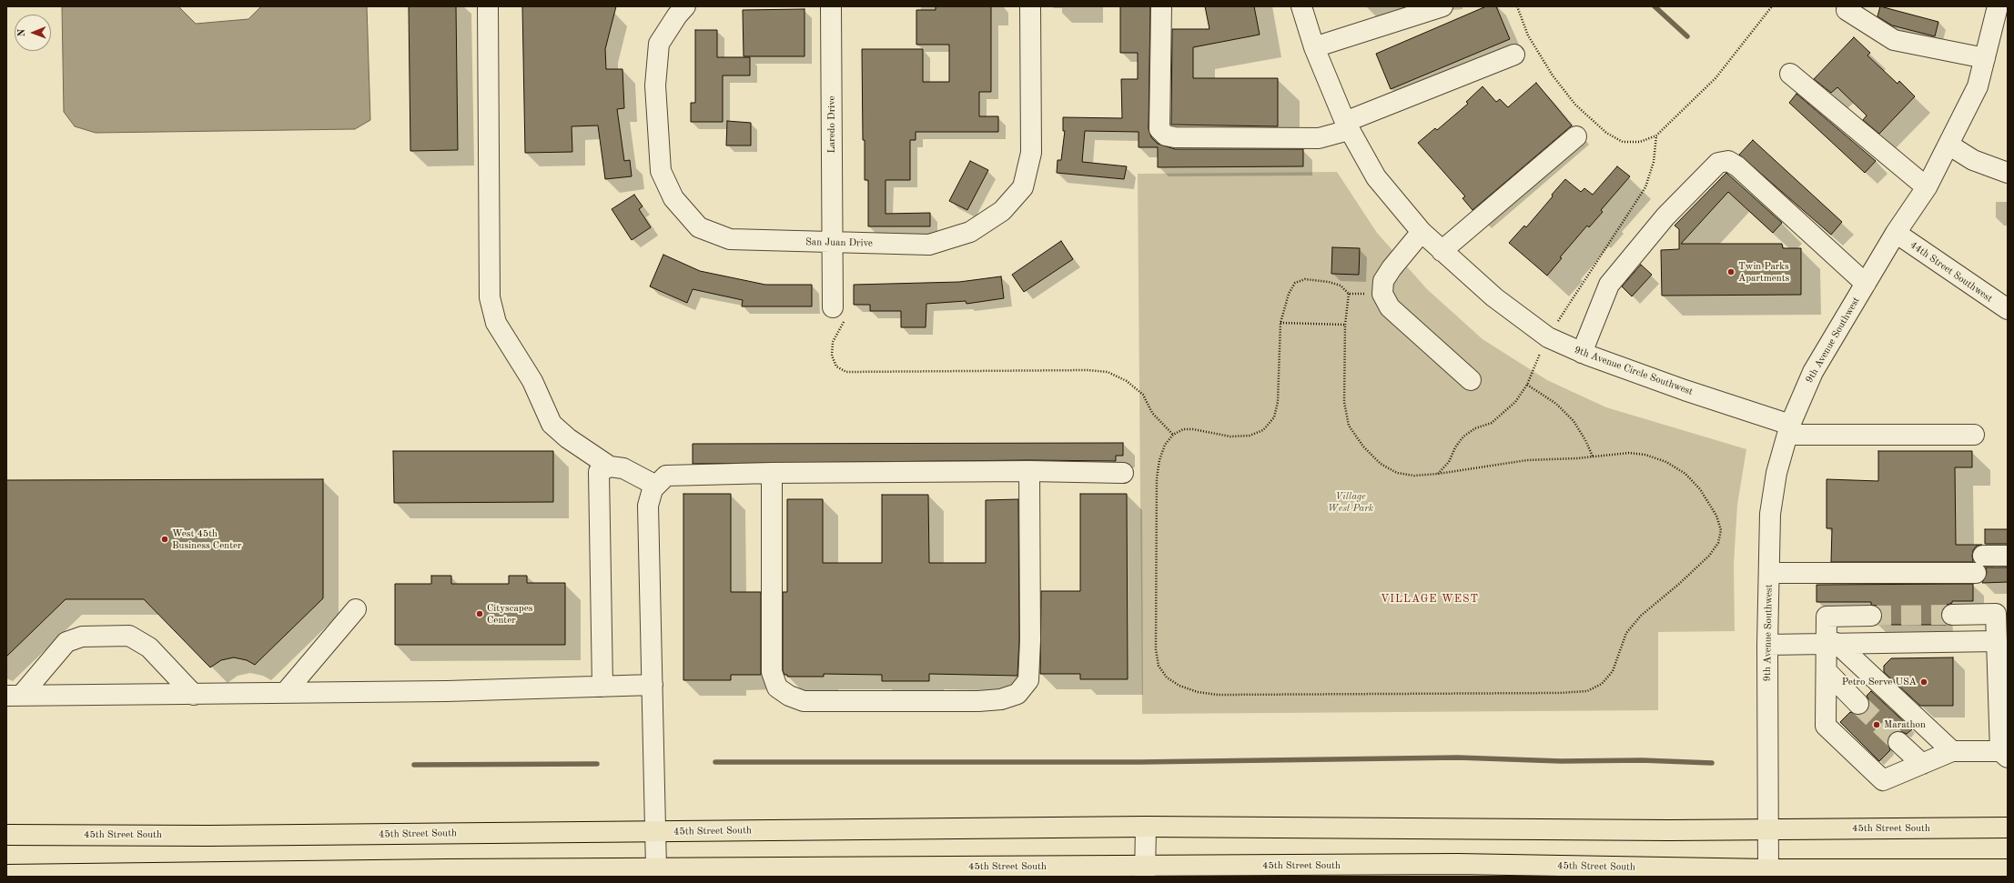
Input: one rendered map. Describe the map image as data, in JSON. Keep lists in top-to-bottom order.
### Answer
{
  "streets": {
    "main road": ["45th Street South"],
    "street": [
      "Laredo Drive",
      "San Juan Drive",
      "44th Street Southwest",
      "9th Avenue Southwest",
      "9th Avenue Circle Southwest"
    ]
  },
  "crossings": [
    ["Laredo Drive", "San Juan Drive"],
    ["44th Street Southwest", "9th Avenue Southwest"],
    ["9th Avenue Southwest", "9th Avenue Circle Southwest"],
    ["9th Avenue Southwest", "45th Street South"]
  ],
  "districts": ["VILLAGE WEST"],
  "parks": ["Village West Park"],
  "places": [
    "Twin Parks Apartments",
    "West 45th Business Center",
    "Cityscapes Center",
    "Petro Serve USA",
    "Marathon"
  ],
  "north": "left"
}
